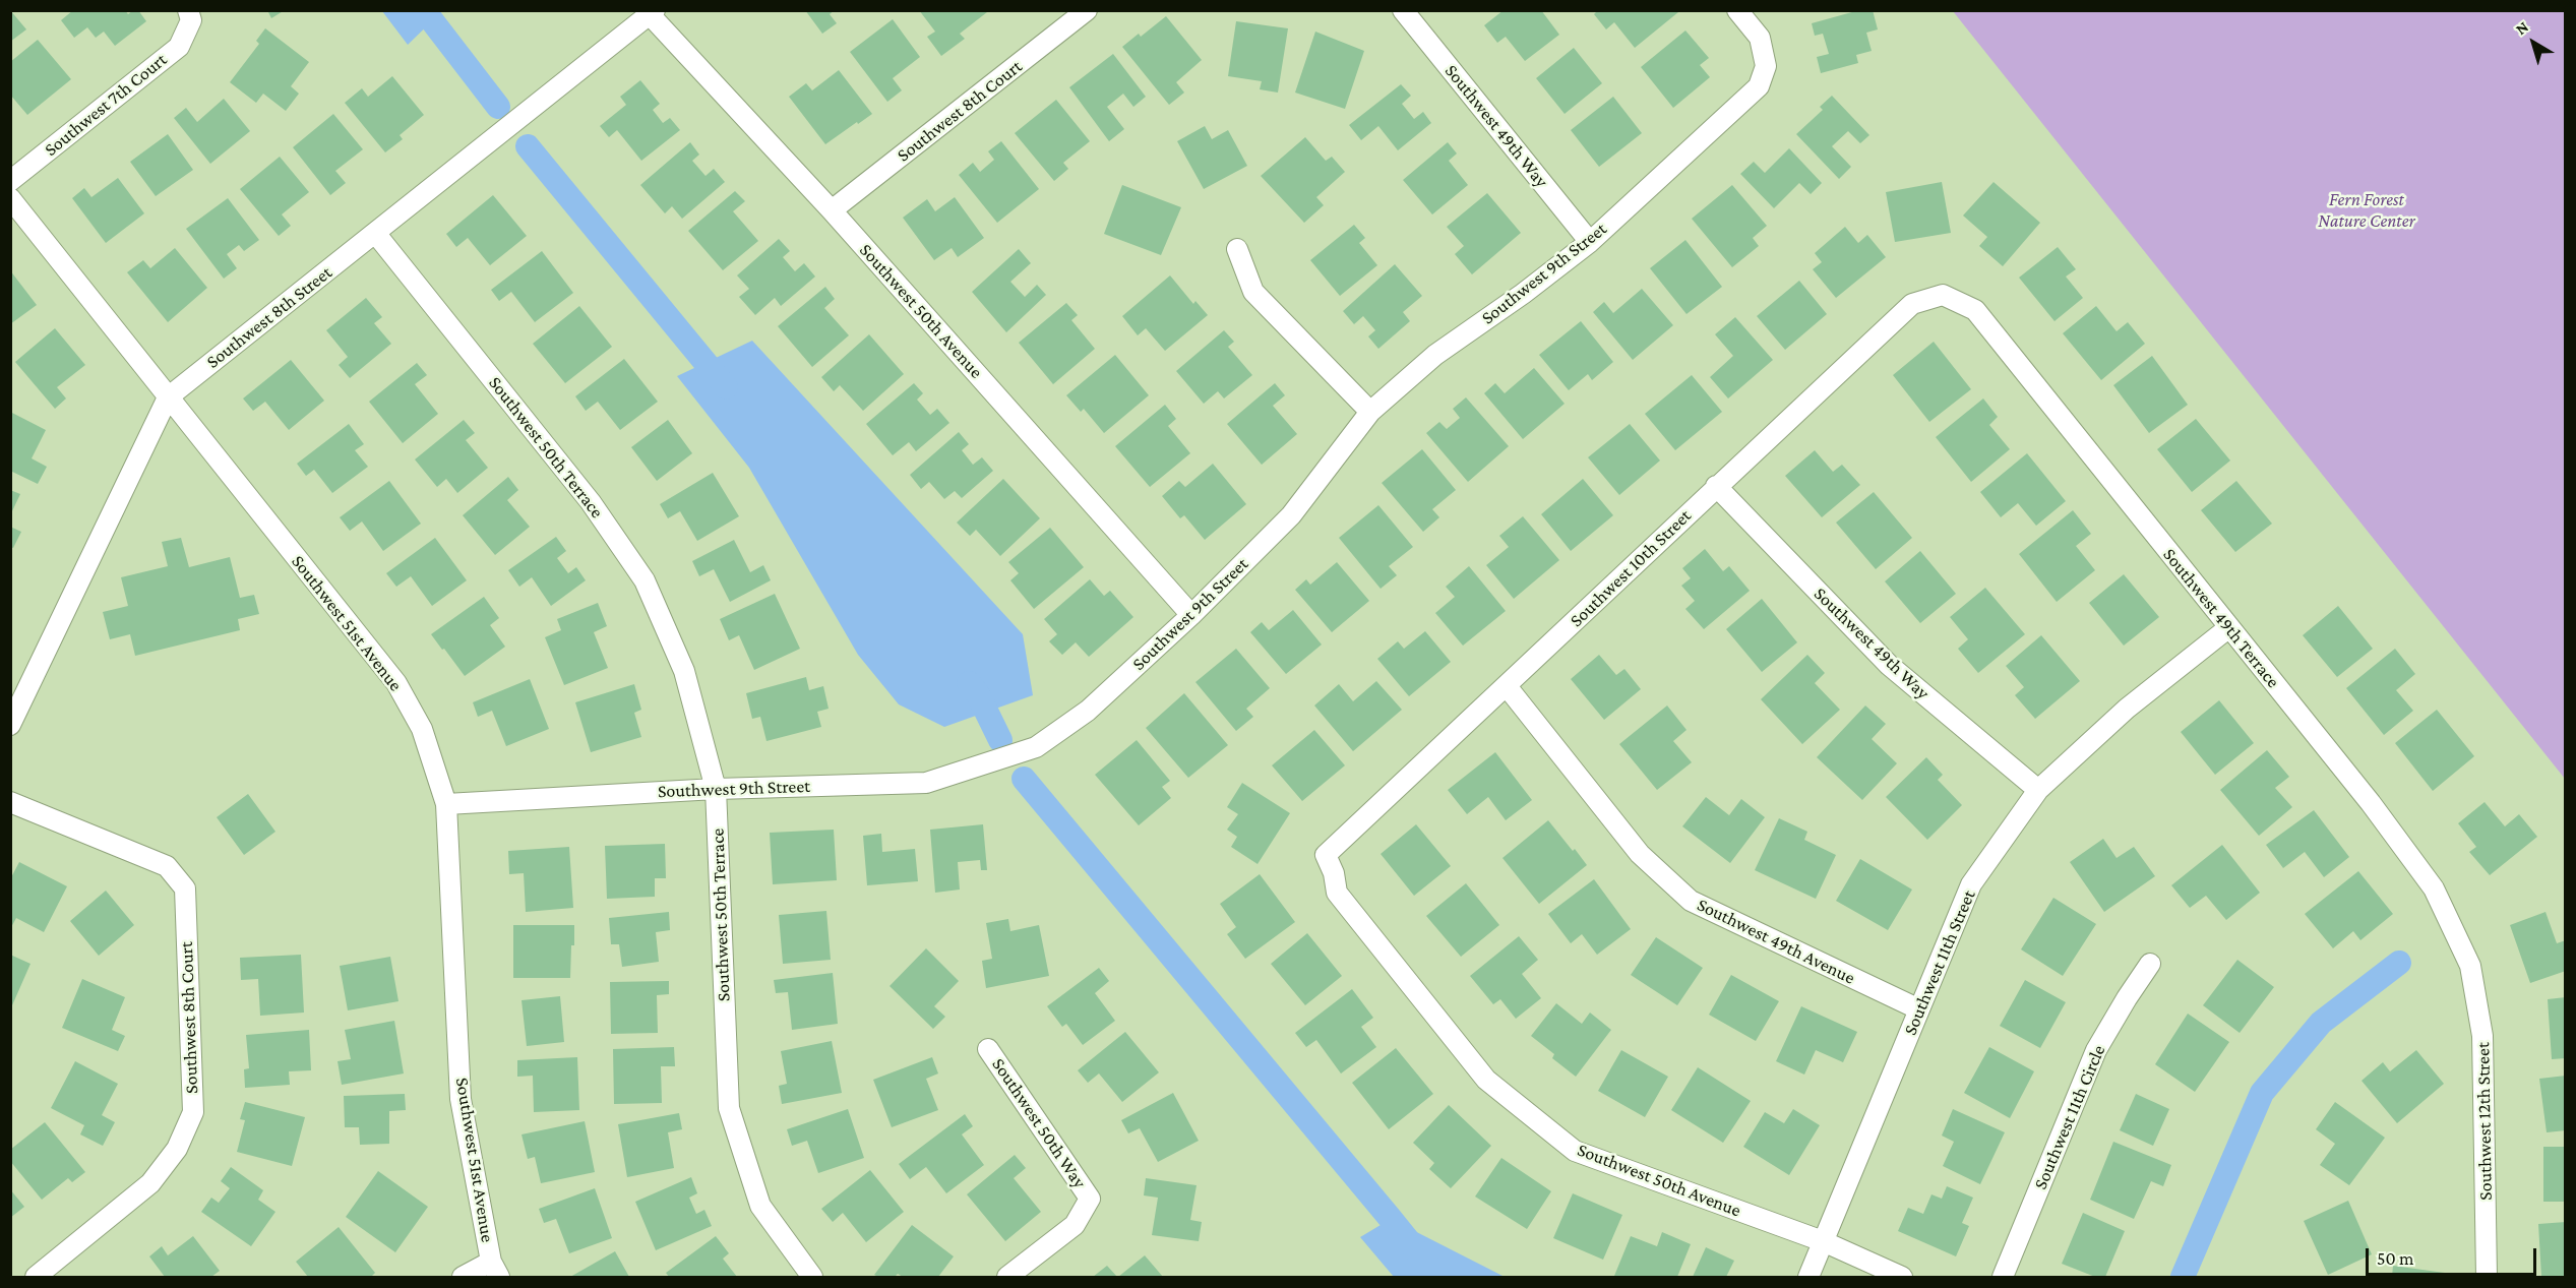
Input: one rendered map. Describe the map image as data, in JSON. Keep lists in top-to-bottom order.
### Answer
{
  "streets": {
    "street": [
      "Southwest 7th Court",
      "Southwest 8th Court",
      "Southwest 49th Way",
      "Southwest 9th Street",
      "Southwest 50th Avenue",
      "Southwest 8th Street",
      "Southwest 50th Terrace",
      "Southwest 10th Street",
      "Southwest 49th Terrace",
      "Southwest 51st Avenue",
      "Southwest 49th Avenue",
      "Southwest 11th Street",
      "Southwest 11th Circle",
      "Southwest 12th Street",
      "Southwest 50th Way"
    ]
  },
  "crossings": [
    ["Southwest 8th Court", "Southwest 50th Avenue"],
    ["Southwest 49th Way", "Southwest 9th Street"],
    ["Southwest 49th Way", "Southwest 10th Street"],
    ["Southwest 49th Way", "Southwest 11th Street"],
    ["Southwest 9th Street", "Southwest 50th Avenue"],
    ["Southwest 9th Street", "Southwest 50th Terrace"],
    ["Southwest 9th Street", "Southwest 51st Avenue"],
    ["Southwest 50th Avenue", "Southwest 8th Street"],
    ["Southwest 50th Avenue", "Southwest 10th Street"],
    ["Southwest 50th Avenue", "Southwest 11th Street"],
    ["Southwest 8th Street", "Southwest 50th Terrace"],
    ["Southwest 8th Street", "Southwest 51st Avenue"],
    ["Southwest 10th Street", "Southwest 49th Terrace"],
    ["Southwest 10th Street", "Southwest 49th Avenue"],
    ["Southwest 49th Terrace", "Southwest 11th Street"],
    ["Southwest 49th Terrace", "Southwest 12th Street"],
    ["Southwest 49th Avenue", "Southwest 11th Street"]
  ],
  "parks": ["Fern Forest Nature Center"],
  "scale_bar": "50 m",
  "north": "top left"
}
